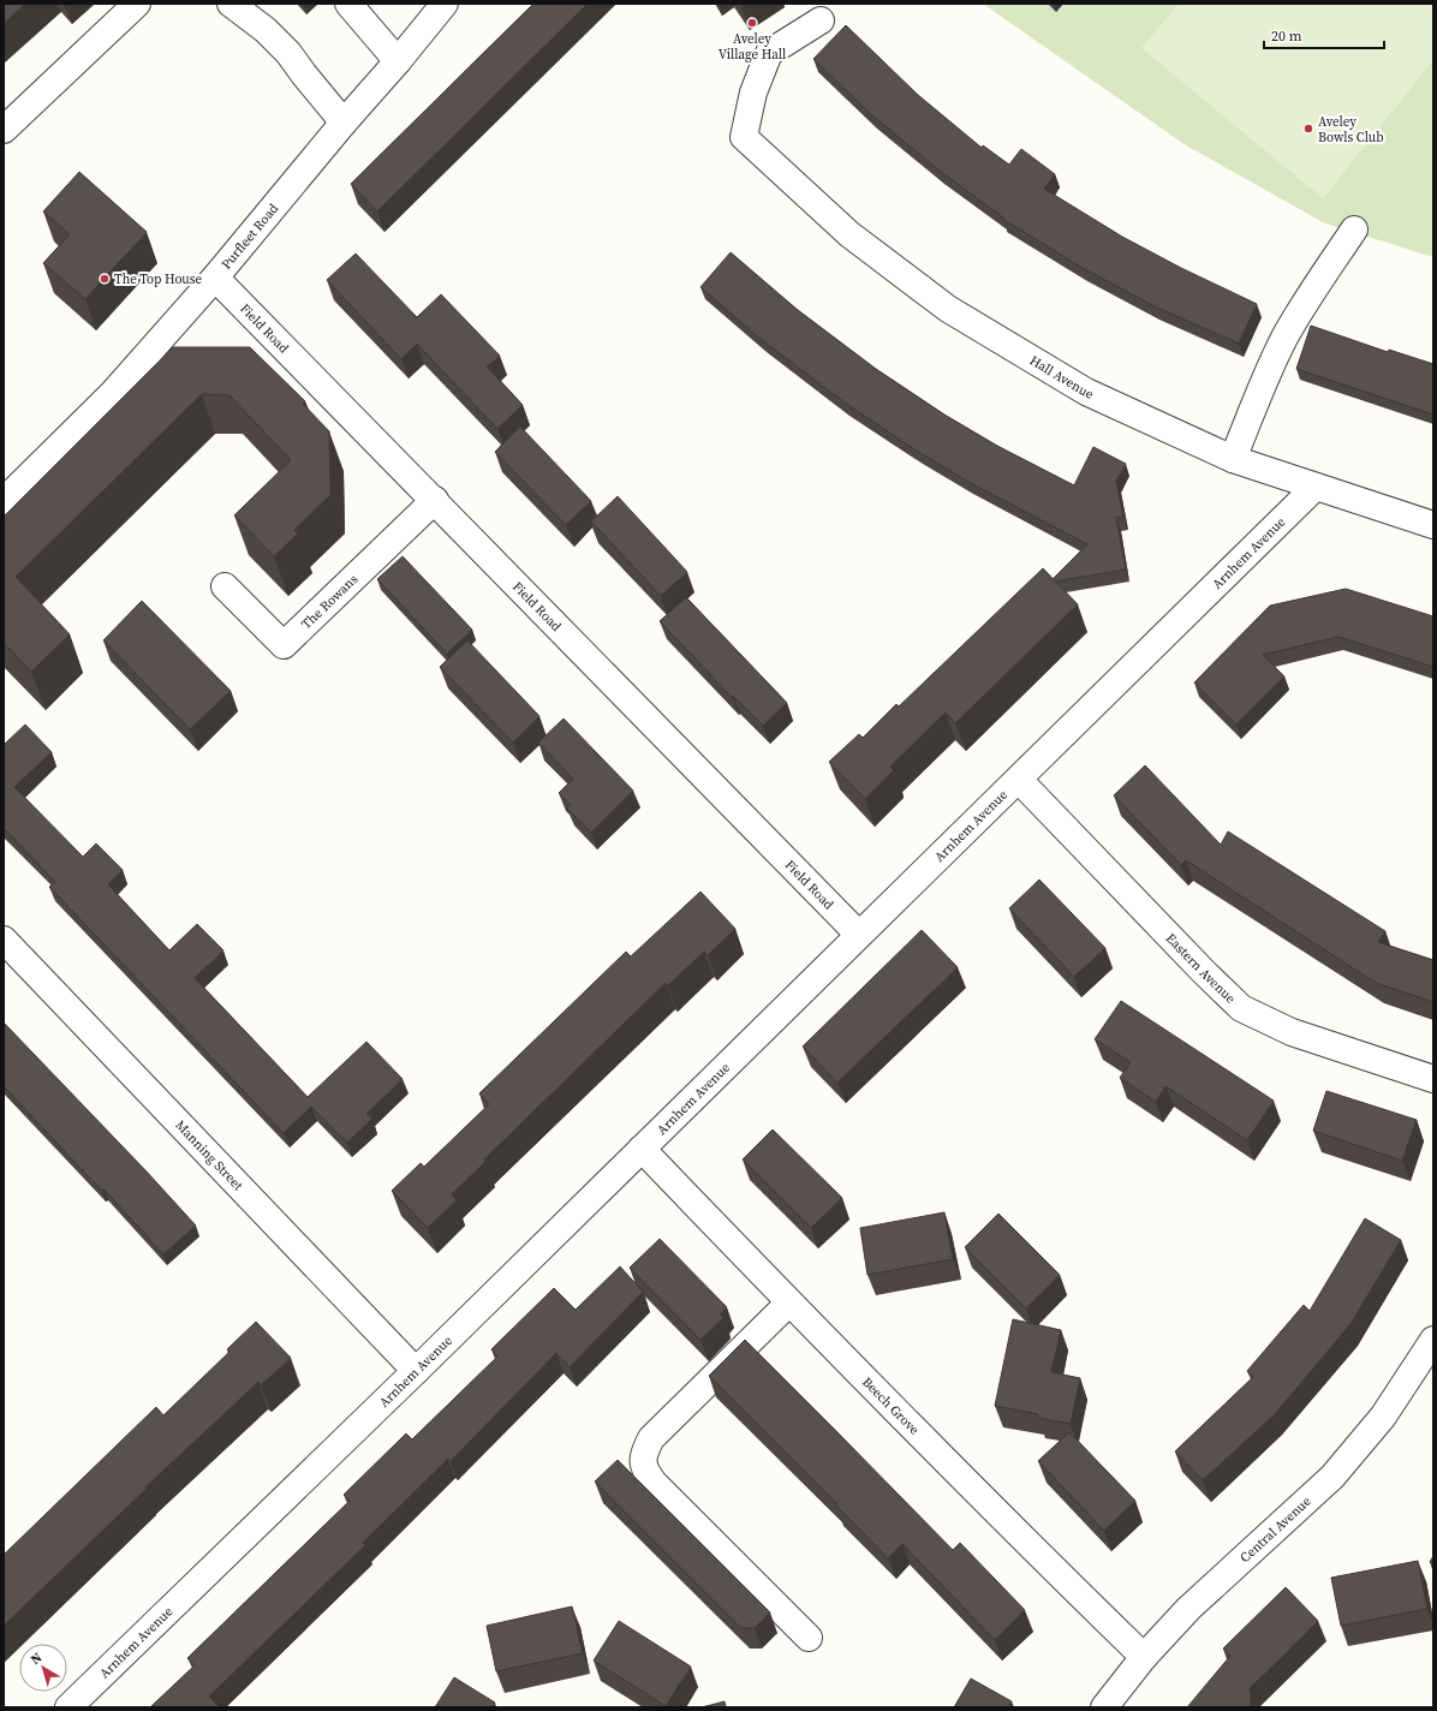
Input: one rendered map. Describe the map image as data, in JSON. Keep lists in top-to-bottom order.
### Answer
{
  "streets": {
    "street": [
      "Purfleet Road",
      "Field Road",
      "Hall Avenue",
      "Arnhem Avenue",
      "The Rowans",
      "Eastern Avenue",
      "Manning Street",
      "Beech Grove",
      "Central Avenue"
    ]
  },
  "crossings": [
    ["Purfleet Road", "Field Road"],
    ["Field Road", "Arnhem Avenue"],
    ["Field Road", "The Rowans"],
    ["Hall Avenue", "Arnhem Avenue"],
    ["Arnhem Avenue", "Eastern Avenue"],
    ["Arnhem Avenue", "Manning Street"],
    ["Arnhem Avenue", "Beech Grove"],
    ["Beech Grove", "Central Avenue"]
  ],
  "places": ["Aveley Village Hall", "Aveley Bowls Club", "The Top House"],
  "scale_bar": "20 m",
  "north": "top left"
}
